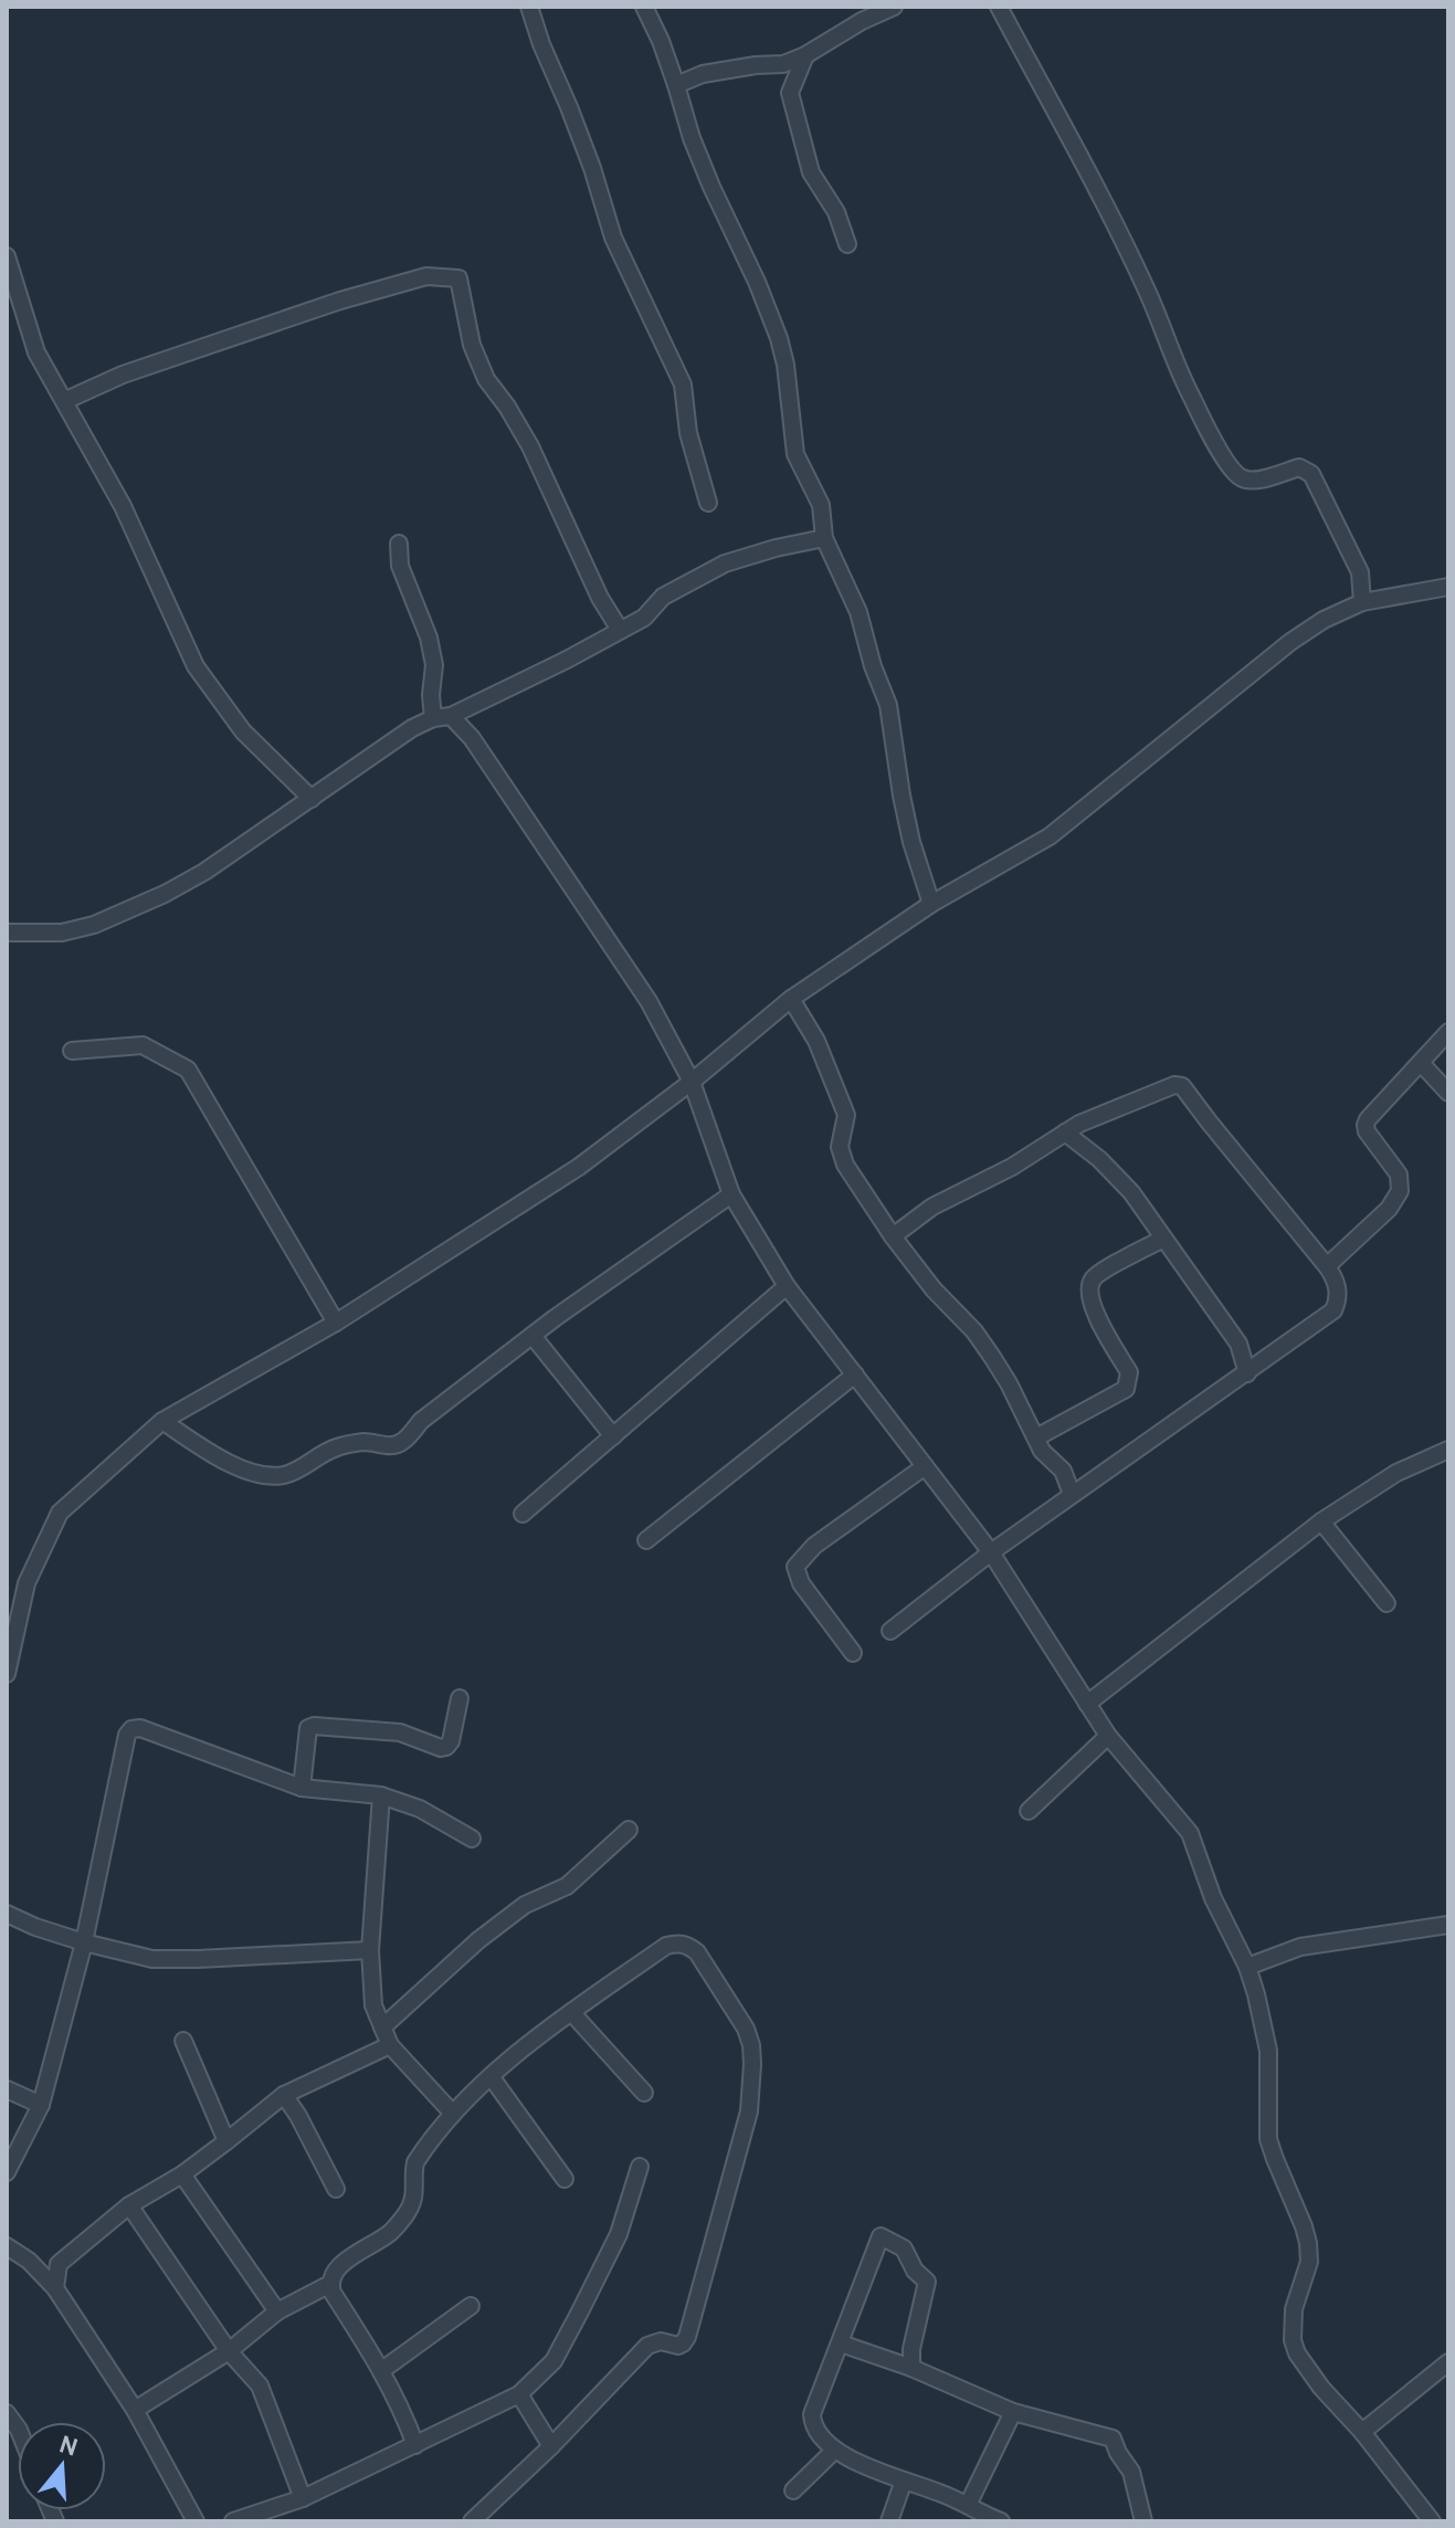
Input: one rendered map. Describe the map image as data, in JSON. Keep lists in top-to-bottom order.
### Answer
{
  "north": "top"
}
